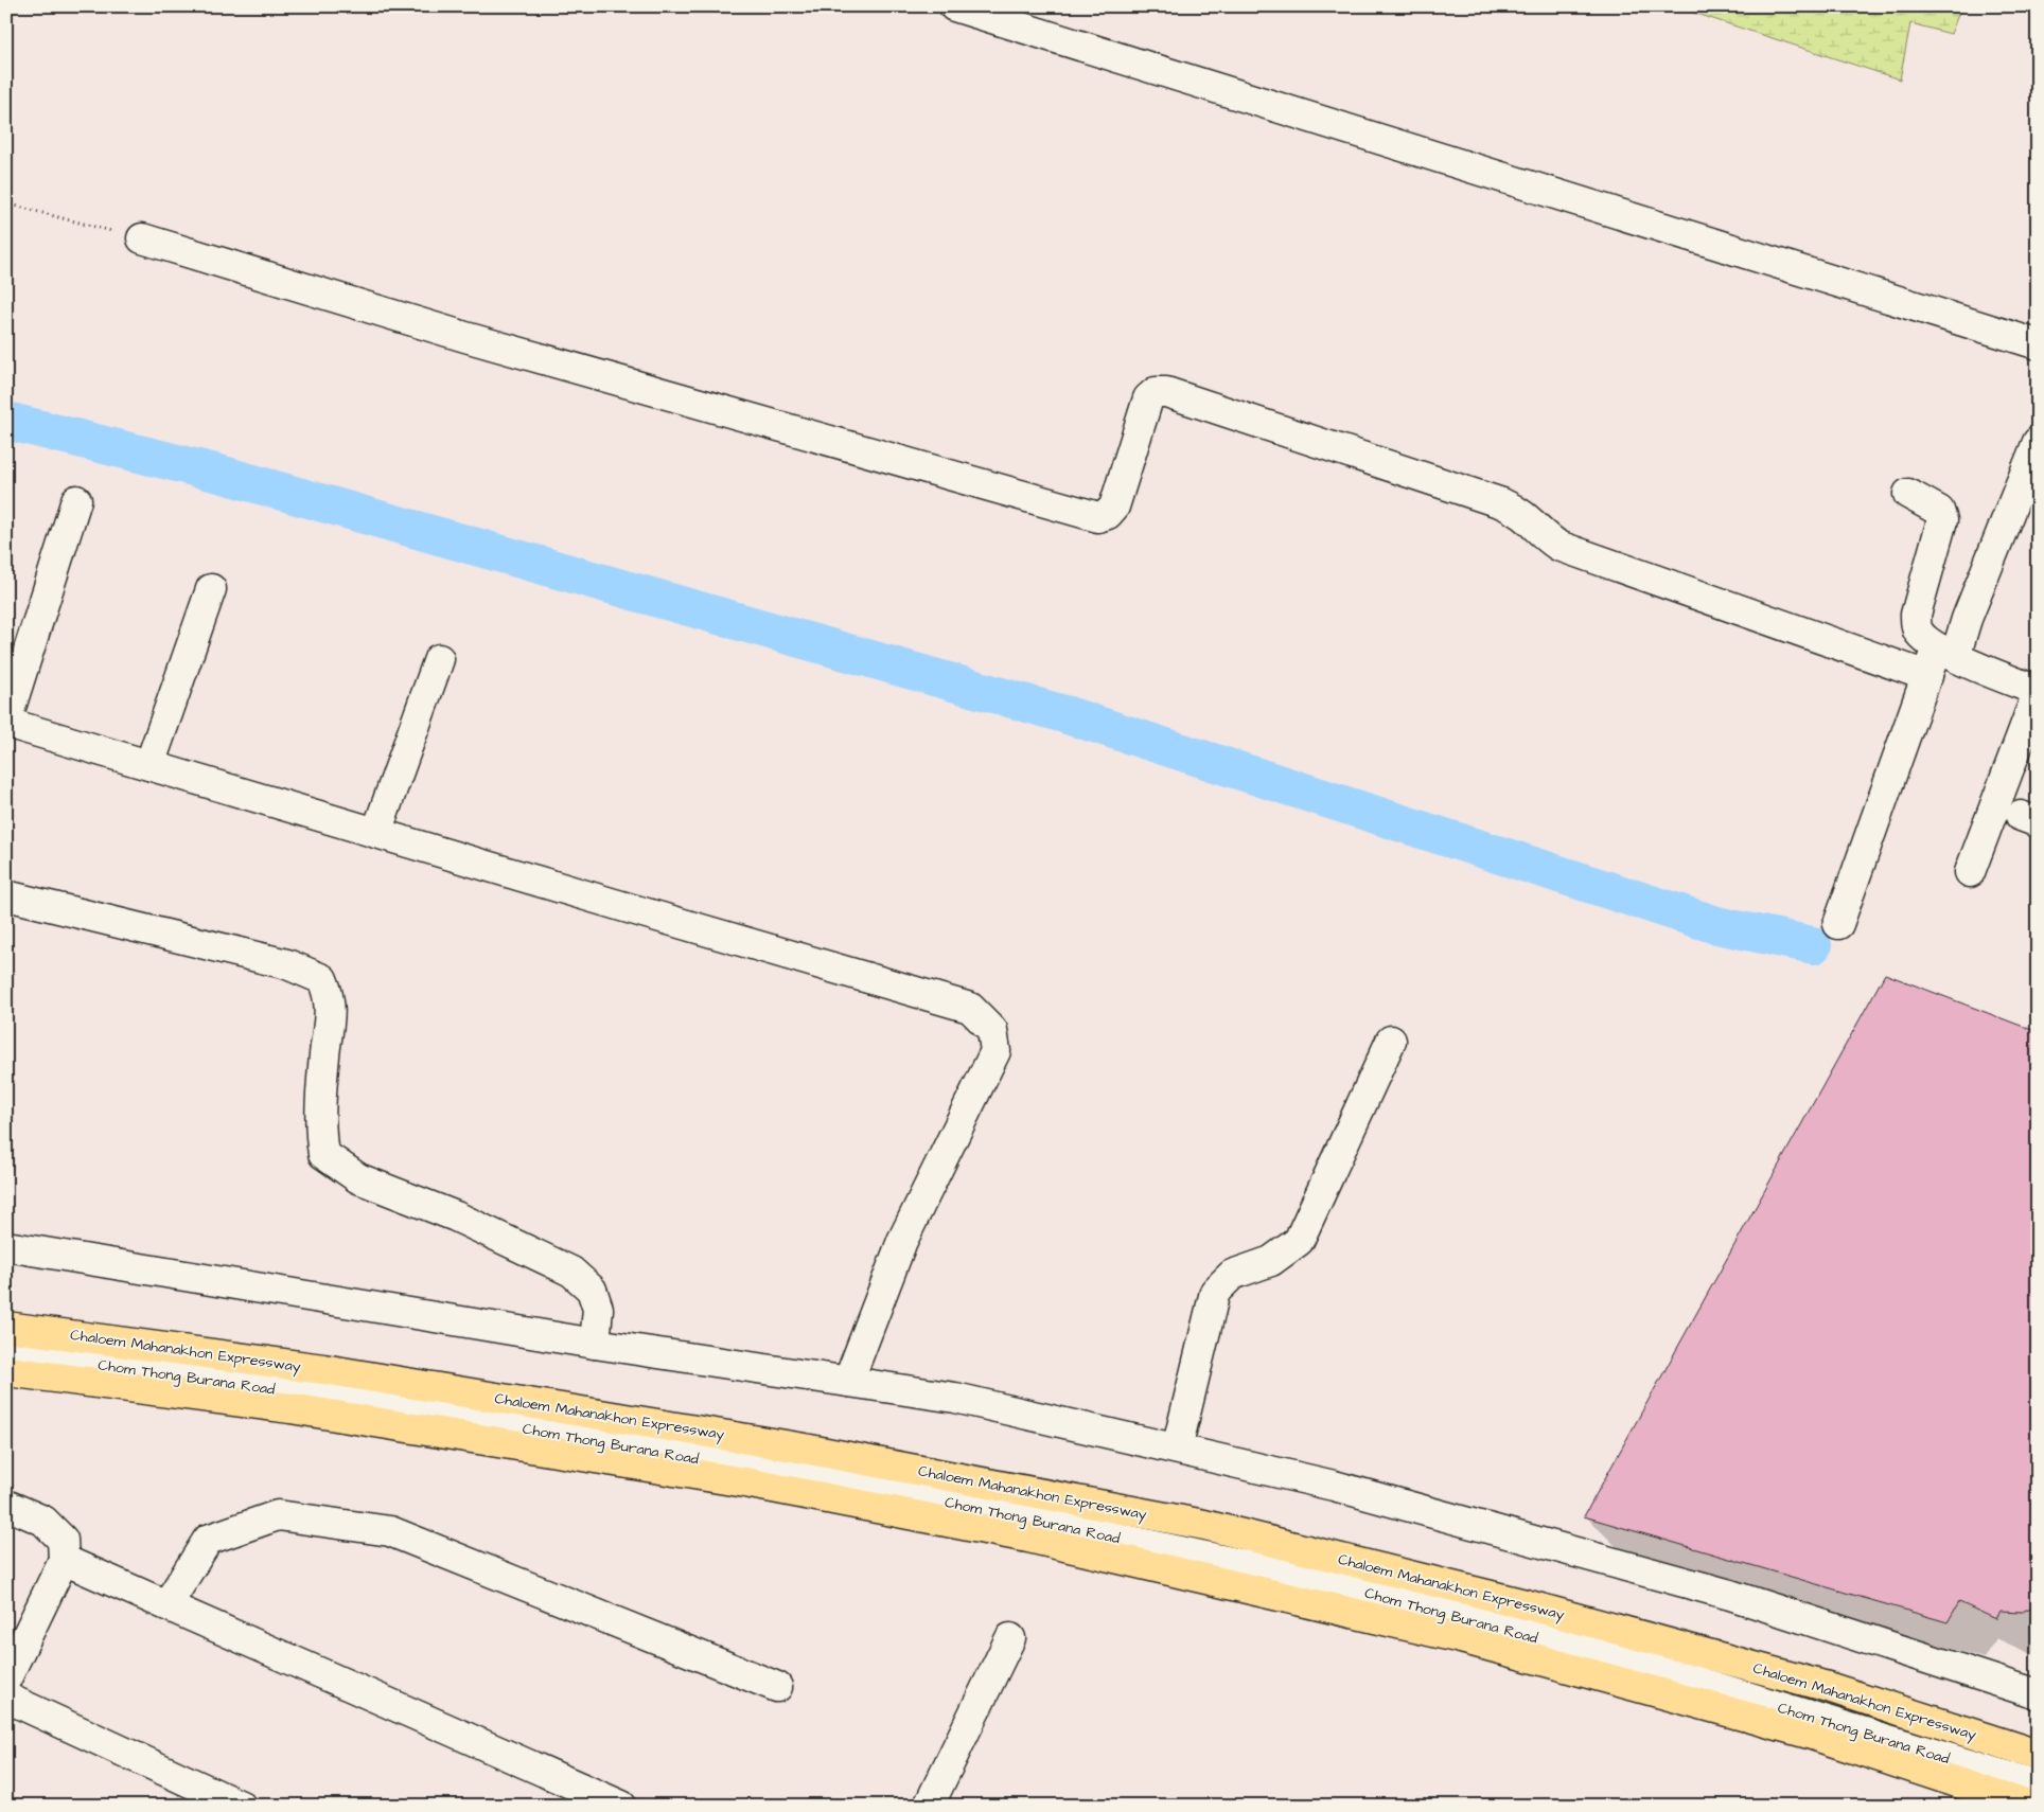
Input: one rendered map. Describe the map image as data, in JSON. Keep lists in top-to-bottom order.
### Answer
{
  "streets": {
    "highway": ["Chaloem Mahanakhon Expressway"],
    "street": ["Chom Thong Burana Road"]
  }
}
